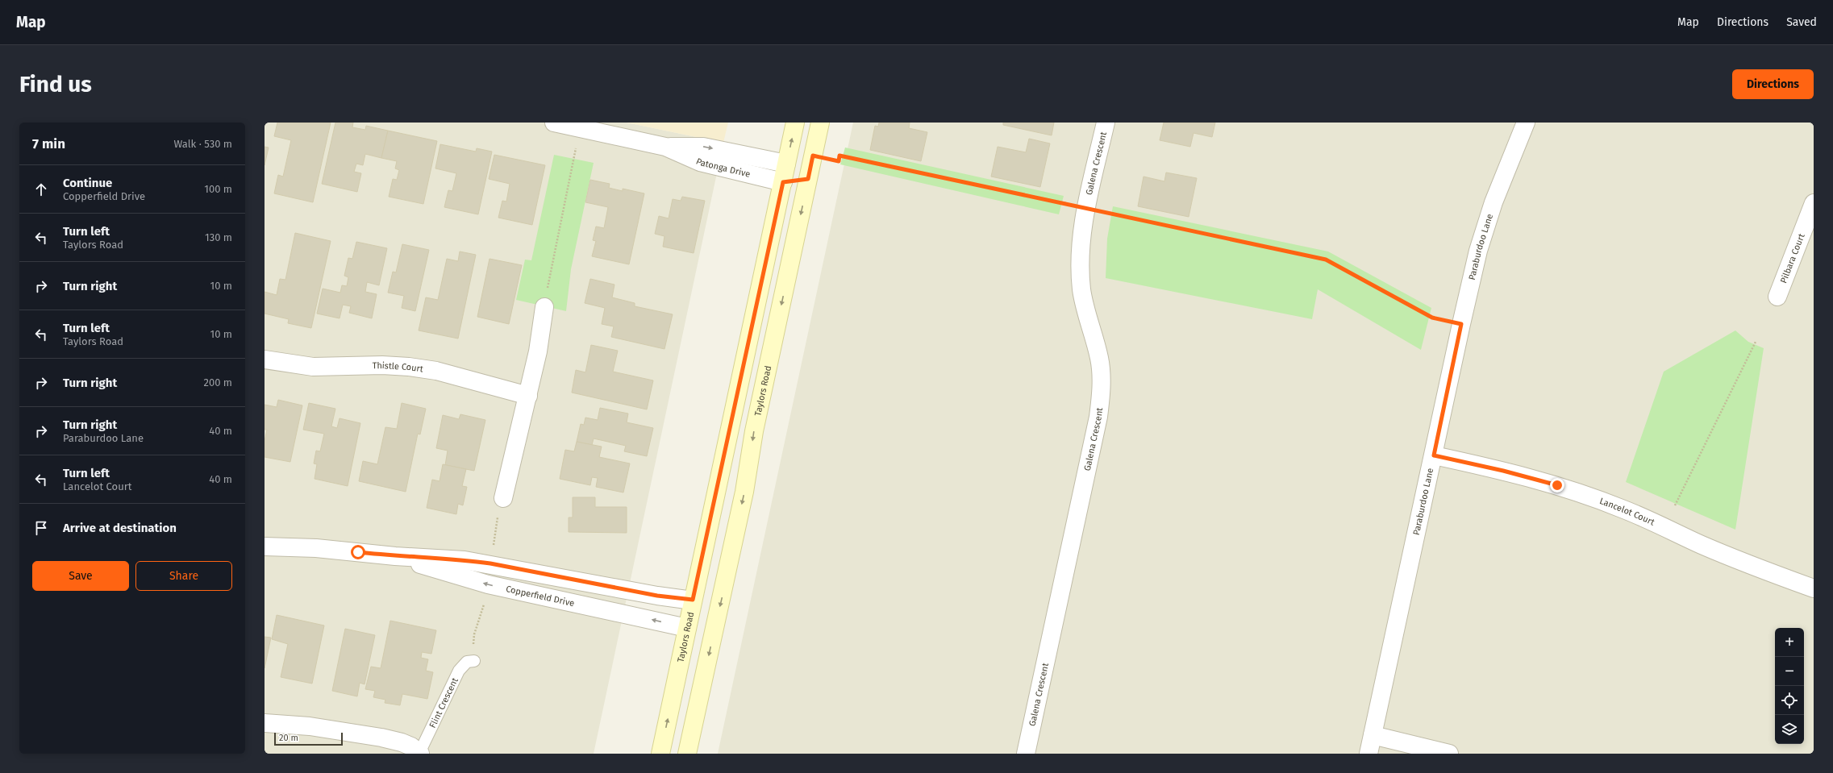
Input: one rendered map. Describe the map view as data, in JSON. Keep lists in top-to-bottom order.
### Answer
{
  "streets": {
    "main road": ["Taylors Road"],
    "street": [
      "Galena Crescent",
      "Patonga Drive",
      "Paraburdoo Lane",
      "Pilbara Court",
      "Thistle Court",
      "Lancelot Court",
      "Copperfield Drive",
      "Flint Crescent"
    ]
  },
  "crossings": [
    ["Patonga Drive", "Taylors Road"],
    ["Paraburdoo Lane", "Lancelot Court"],
    ["Taylors Road", "Copperfield Drive"]
  ],
  "scale_bar": "20 m",
  "page": {
    "header": "Map",
    "nav": ["Map", "Directions", "Saved"],
    "buttons": [
      "Directions",
      ["Save", "Share"]
    ],
    "title": "Find us",
    "heading": ["7 min", "Walk · 530 m"],
    "list": [
      ["Continue", "Copperfield Drive", "100 m"],
      ["Turn left", "Taylors Road", "130 m"],
      ["Turn right", "10 m"],
      ["Turn left", "Taylors Road", "10 m"],
      ["Turn right", "200 m"],
      ["Turn right", "Paraburdoo Lane", "40 m"],
      ["Turn left", "Lancelot Court", "40 m"],
      "Arrive at destination"
    ],
    "map_buttons": ["+", "−"],
    "scale": "20 m"
  }
}
